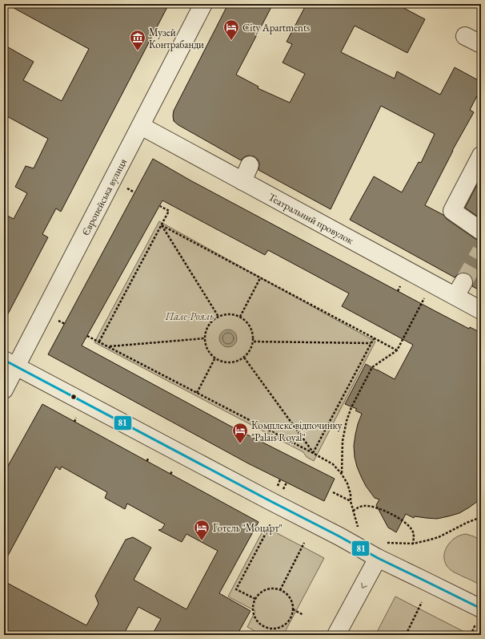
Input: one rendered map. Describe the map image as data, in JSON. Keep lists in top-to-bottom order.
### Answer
{
  "streets": {
    "street": ["Європейська вулиця", "Театральний провулок"]
  },
  "crossings": [
    ["Європейська вулиця", "Театральний провулок"]
  ],
  "parks": ["Пале-Рояль"],
  "places": {
    "hotel": ["City Apartments", "Комплекс відпочинку \"Palais Royal\"", "Готель \"Моцарт\""],
    "museum": ["Музей Контрабанди"]
  },
  "lines": ["transit line 81"]
}
